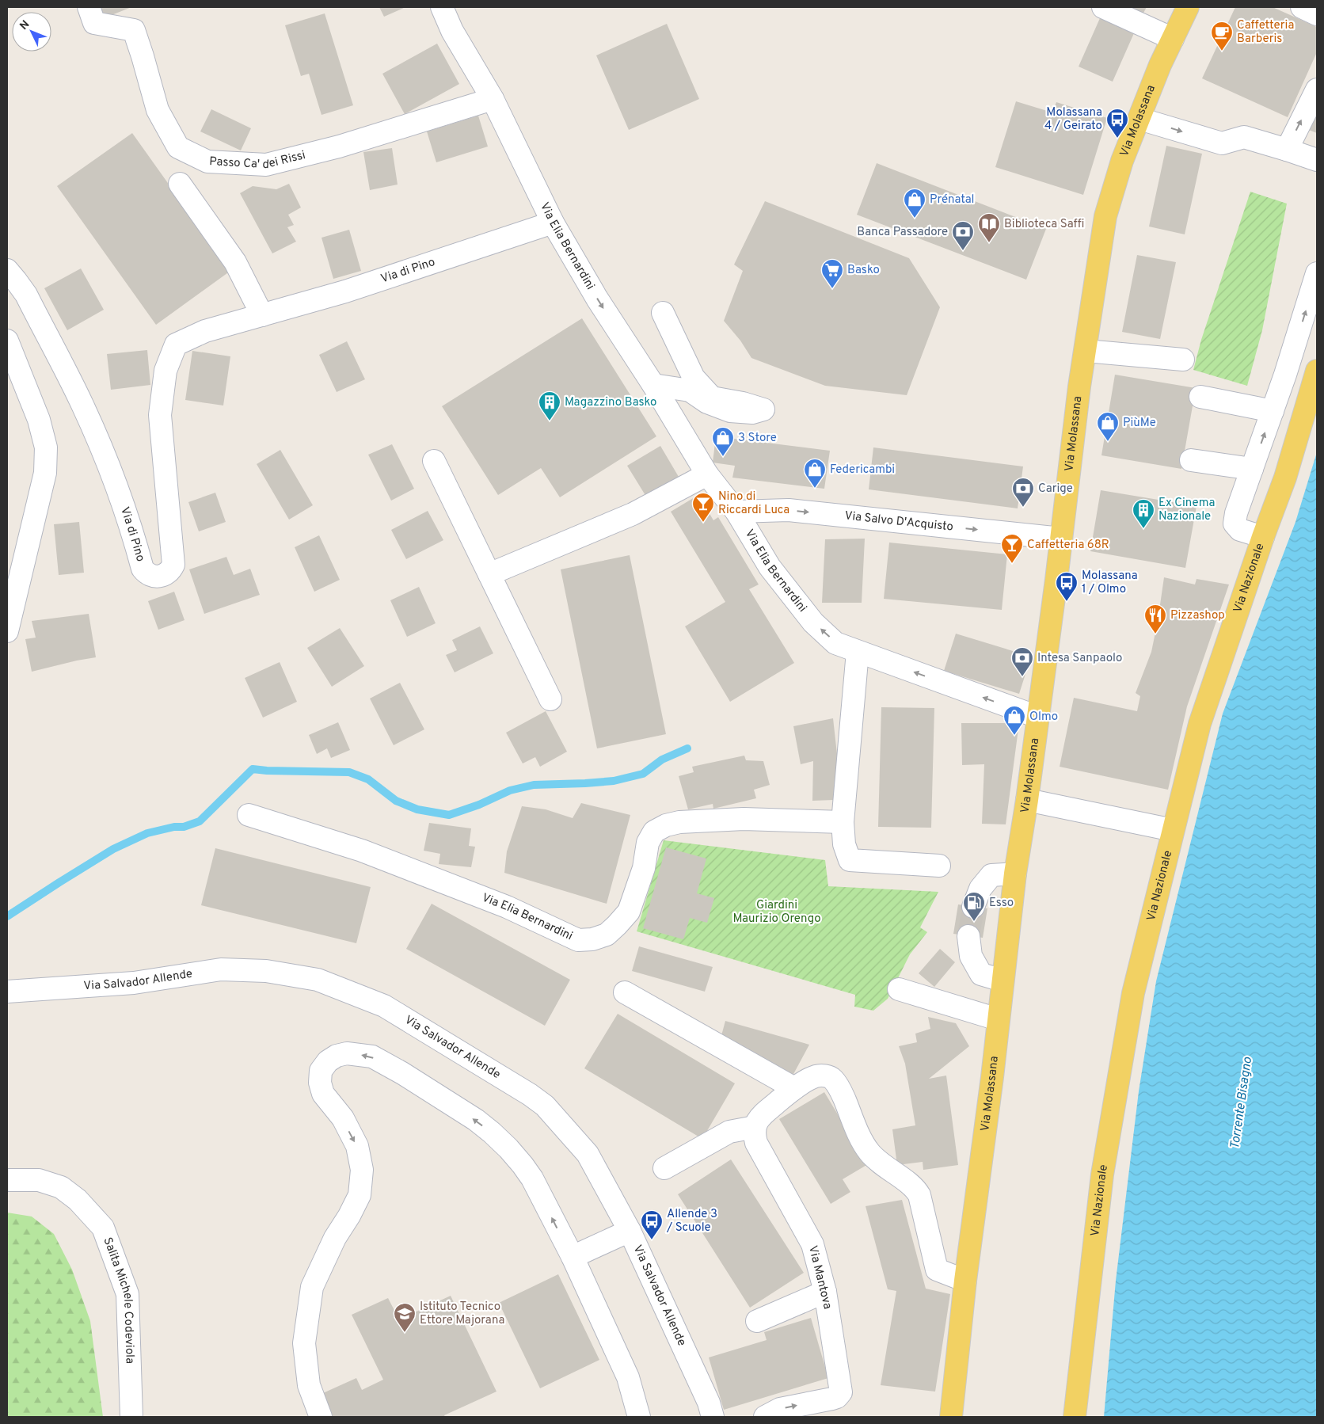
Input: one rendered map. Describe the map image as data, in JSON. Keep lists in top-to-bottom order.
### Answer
{
  "streets": {
    "main road": ["Via Molassana", "Via Nazionale"],
    "street": [
      "Passo Ca' dei Rissi",
      "Via Elia Bernardini",
      "Via di Pino",
      "Via Salvo D'Acquisto",
      "Via Salvador Allende",
      "Via Mantova",
      "Salita Michele Codeviola"
    ]
  },
  "crossings": [
    ["Via Molassana", "Via Elia Bernardini"],
    ["Via Molassana", "Via Salvo D'Acquisto"],
    ["Passo Ca' dei Rissi", "Via Elia Bernardini"],
    ["Via Elia Bernardini", "Via di Pino"],
    ["Via Elia Bernardini", "Via Salvo D'Acquisto"]
  ],
  "one_way": ["Via Salvo D'Acquisto"],
  "water": ["Torrente Bisagno"],
  "parks": ["Giardini Maurizio Orengo"],
  "places": {
    "cafe": ["Caffetteria Barberis"],
    "bus stop": ["Molassana 4 / Geirato", "Molassana 1 / Olmo", "Allende 3 / Scuole"],
    "shop": [
      "Prénatal",
      "PiùMe",
      "3 Store",
      "Federicambi",
      "Olmo"
    ],
    "library": ["Biblioteca Saffi"],
    "bank": ["Banca Passadore", "Carige", "Intesa Sanpaolo"],
    "supermarket": ["Basko"],
    "building": ["Magazzino Basko", "Ex Cinema Nazionale"],
    "bar": ["Nino di Riccardi Luca", "Caffetteria 68R"],
    "restaurant": ["Pizzashop"],
    "fuel station": ["Esso"],
    "school or university": ["Istituto Tecnico Ettore Majorana"]
  },
  "north": "top left"
}
